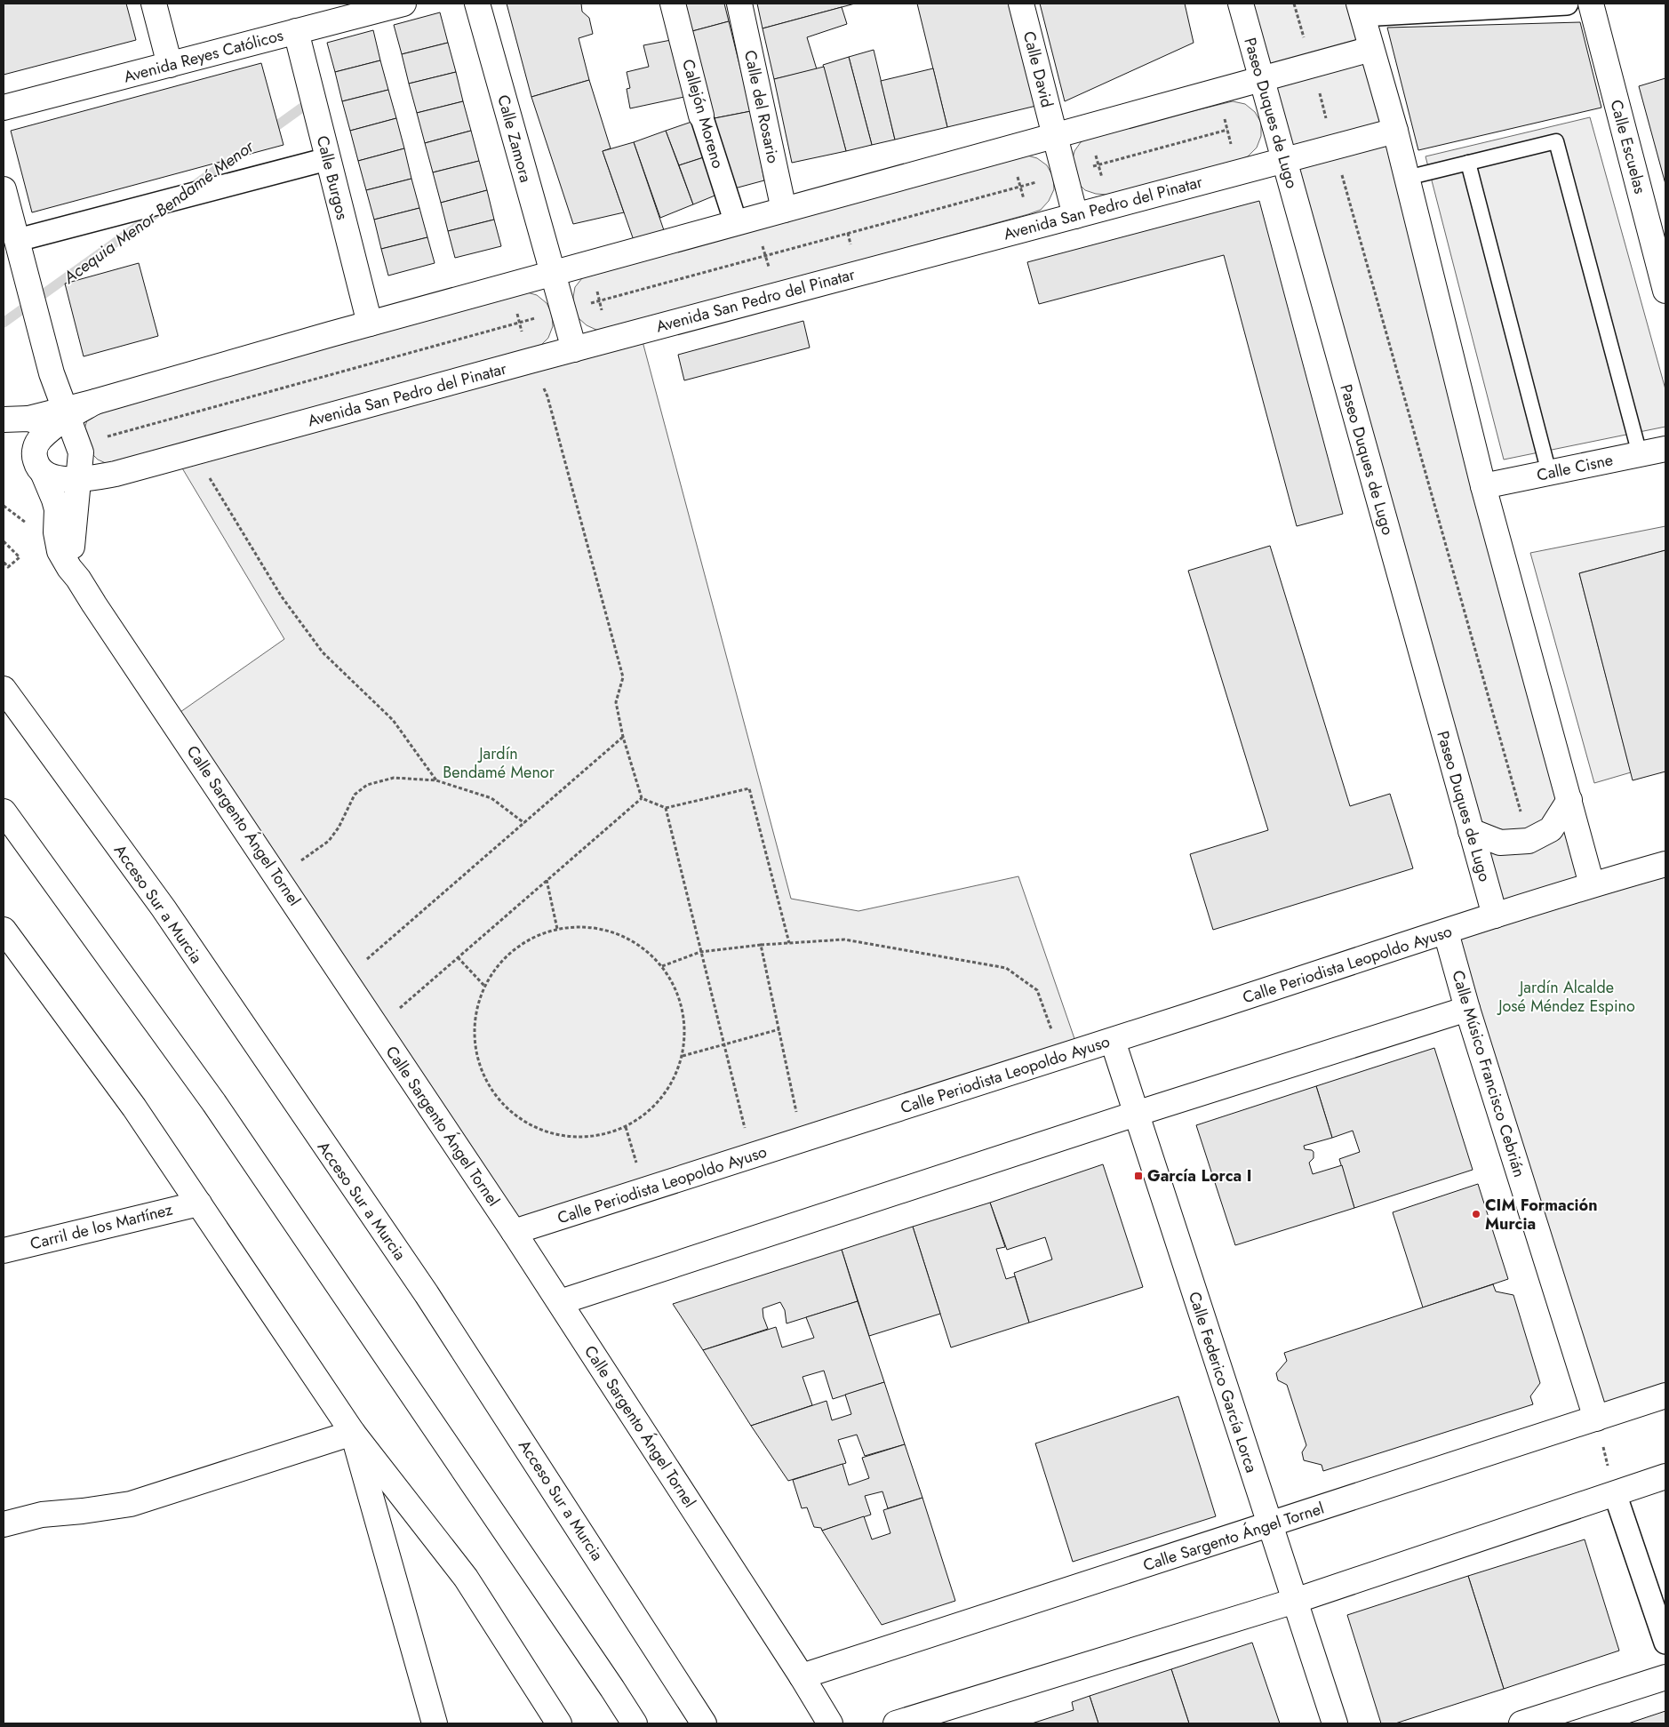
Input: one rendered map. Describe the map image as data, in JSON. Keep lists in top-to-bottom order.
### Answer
{
  "streets": {
    "main road": [
      "Avenida Reyes Católicos",
      "Calle David",
      "Calle del Rosario",
      "Paseo Duques de Lugo",
      "Callejón Moreno",
      "Calle Zamora",
      "Calle Escuelas",
      "Calle Burgos",
      "Avenida San Pedro del Pinatar",
      "Calle Cisne",
      "Calle Sargento Ángel Tornel",
      "Acceso Sur a Murcia",
      "Calle Periodista Leopoldo Ayuso",
      "Calle Músico Francisco Cebrián",
      "Carril de los Martínez",
      "Calle Federico García Lorca"
    ]
  },
  "crossings": [
    ["Avenida Reyes Católicos", "Calle Burgos"],
    ["Calle David", "Avenida San Pedro del Pinatar"],
    ["Paseo Duques de Lugo", "Avenida San Pedro del Pinatar"],
    ["Paseo Duques de Lugo", "Calle Periodista Leopoldo Ayuso"],
    ["Calle Zamora", "Avenida San Pedro del Pinatar"],
    ["Calle Sargento Ángel Tornel", "Calle Periodista Leopoldo Ayuso"],
    ["Calle Sargento Ángel Tornel", "Calle Músico Francisco Cebrián"],
    ["Calle Sargento Ángel Tornel", "Calle Federico García Lorca"],
    ["Calle Periodista Leopoldo Ayuso", "Calle Músico Francisco Cebrián"],
    ["Calle Periodista Leopoldo Ayuso", "Calle Federico García Lorca"]
  ],
  "water": ["Acequia Menor Bendamé Menor"],
  "parks": ["Jardín Bendamé Menor", "Jardín Alcalde José Méndez Espino"],
  "places": {
    "transit": ["García Lorca I"],
    "other": ["CIM Formación Murcia"]
  }
}
